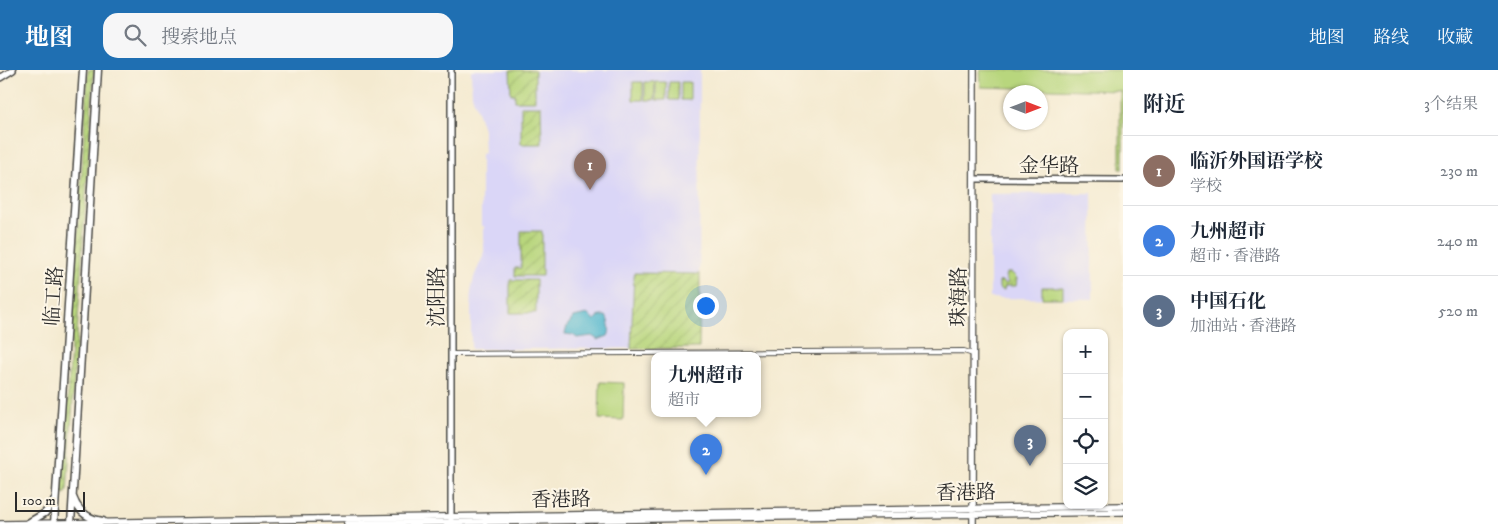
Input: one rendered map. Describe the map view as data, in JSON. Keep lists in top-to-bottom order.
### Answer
{
  "streets": {
    "main road": ["临工路", "珠海路", "香港路"],
    "street": ["金华路", "沈阳路"]
  },
  "crossings": [
    ["金华路", "珠海路"],
    ["临工路", "香港路"],
    ["沈阳路", "香港路"],
    ["珠海路", "香港路"]
  ],
  "scale_bar": "100 m",
  "north": "right",
  "page": {
    "header": "地图",
    "search": "搜索地点",
    "nav": ["地图", "路线", "收藏"],
    "heading": ["附近", "3个结果"],
    "list": [
      {
        "mark": "1",
        "name": "临沂外国语学校",
        "note": "学校",
        "value": "230 m"
      },
      {
        "mark": "2",
        "name": "九州超市",
        "note": "超市 · 香港路",
        "value": "240 m"
      },
      {
        "mark": "3",
        "name": "中国石化",
        "note": "加油站 · 香港路",
        "value": "520 m"
      }
    ],
    "pins": ["1", "3", "2"],
    "map_buttons": ["+", "−"],
    "popup": ["九州超市", "超市"],
    "scale": "100 m"
  }
}
